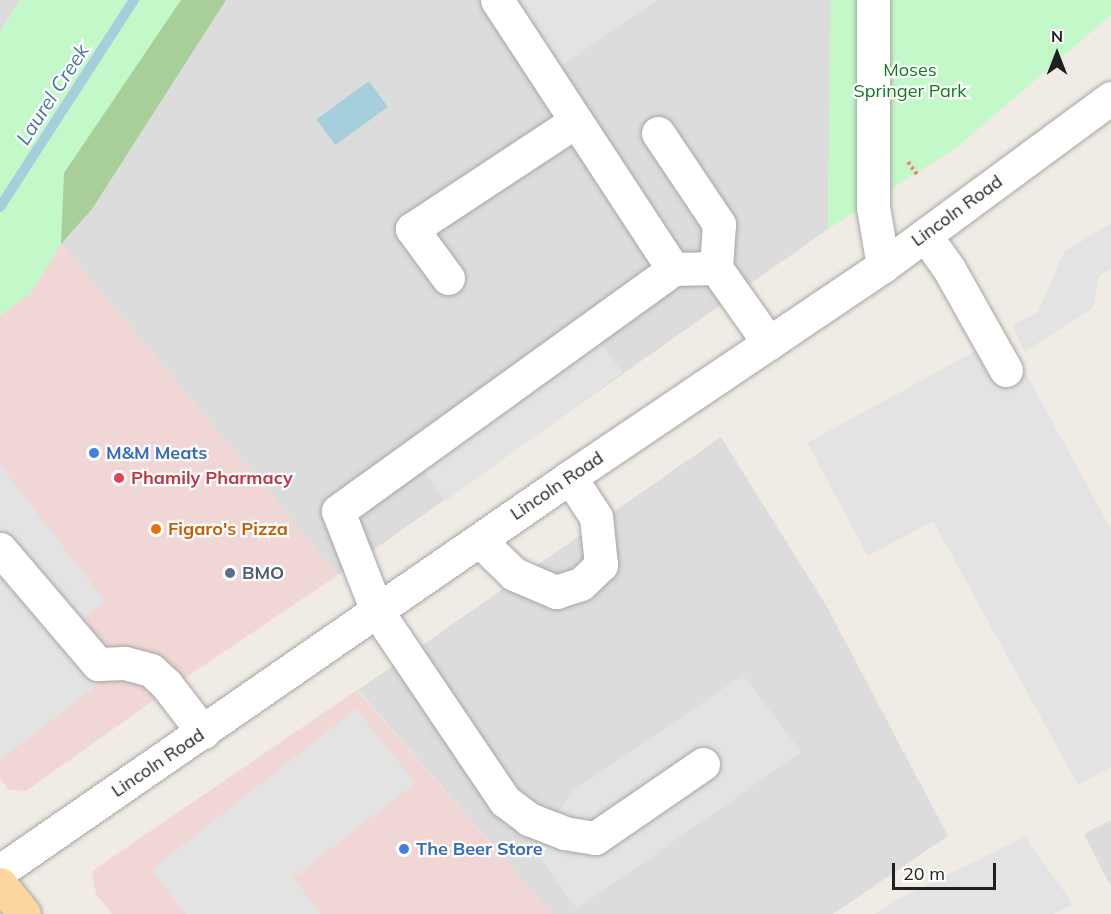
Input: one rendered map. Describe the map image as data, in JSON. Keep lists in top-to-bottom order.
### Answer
{
  "streets": {
    "street": ["Lincoln Road"]
  },
  "water": ["Laurel Creek"],
  "parks": ["Moses Springer Park"],
  "places": [
    "M&M Meats",
    "Phamily Pharmacy",
    "Figaro's Pizza",
    "BMO",
    "The Beer Store"
  ],
  "scale_bar": "20 m",
  "north": "top"
}
